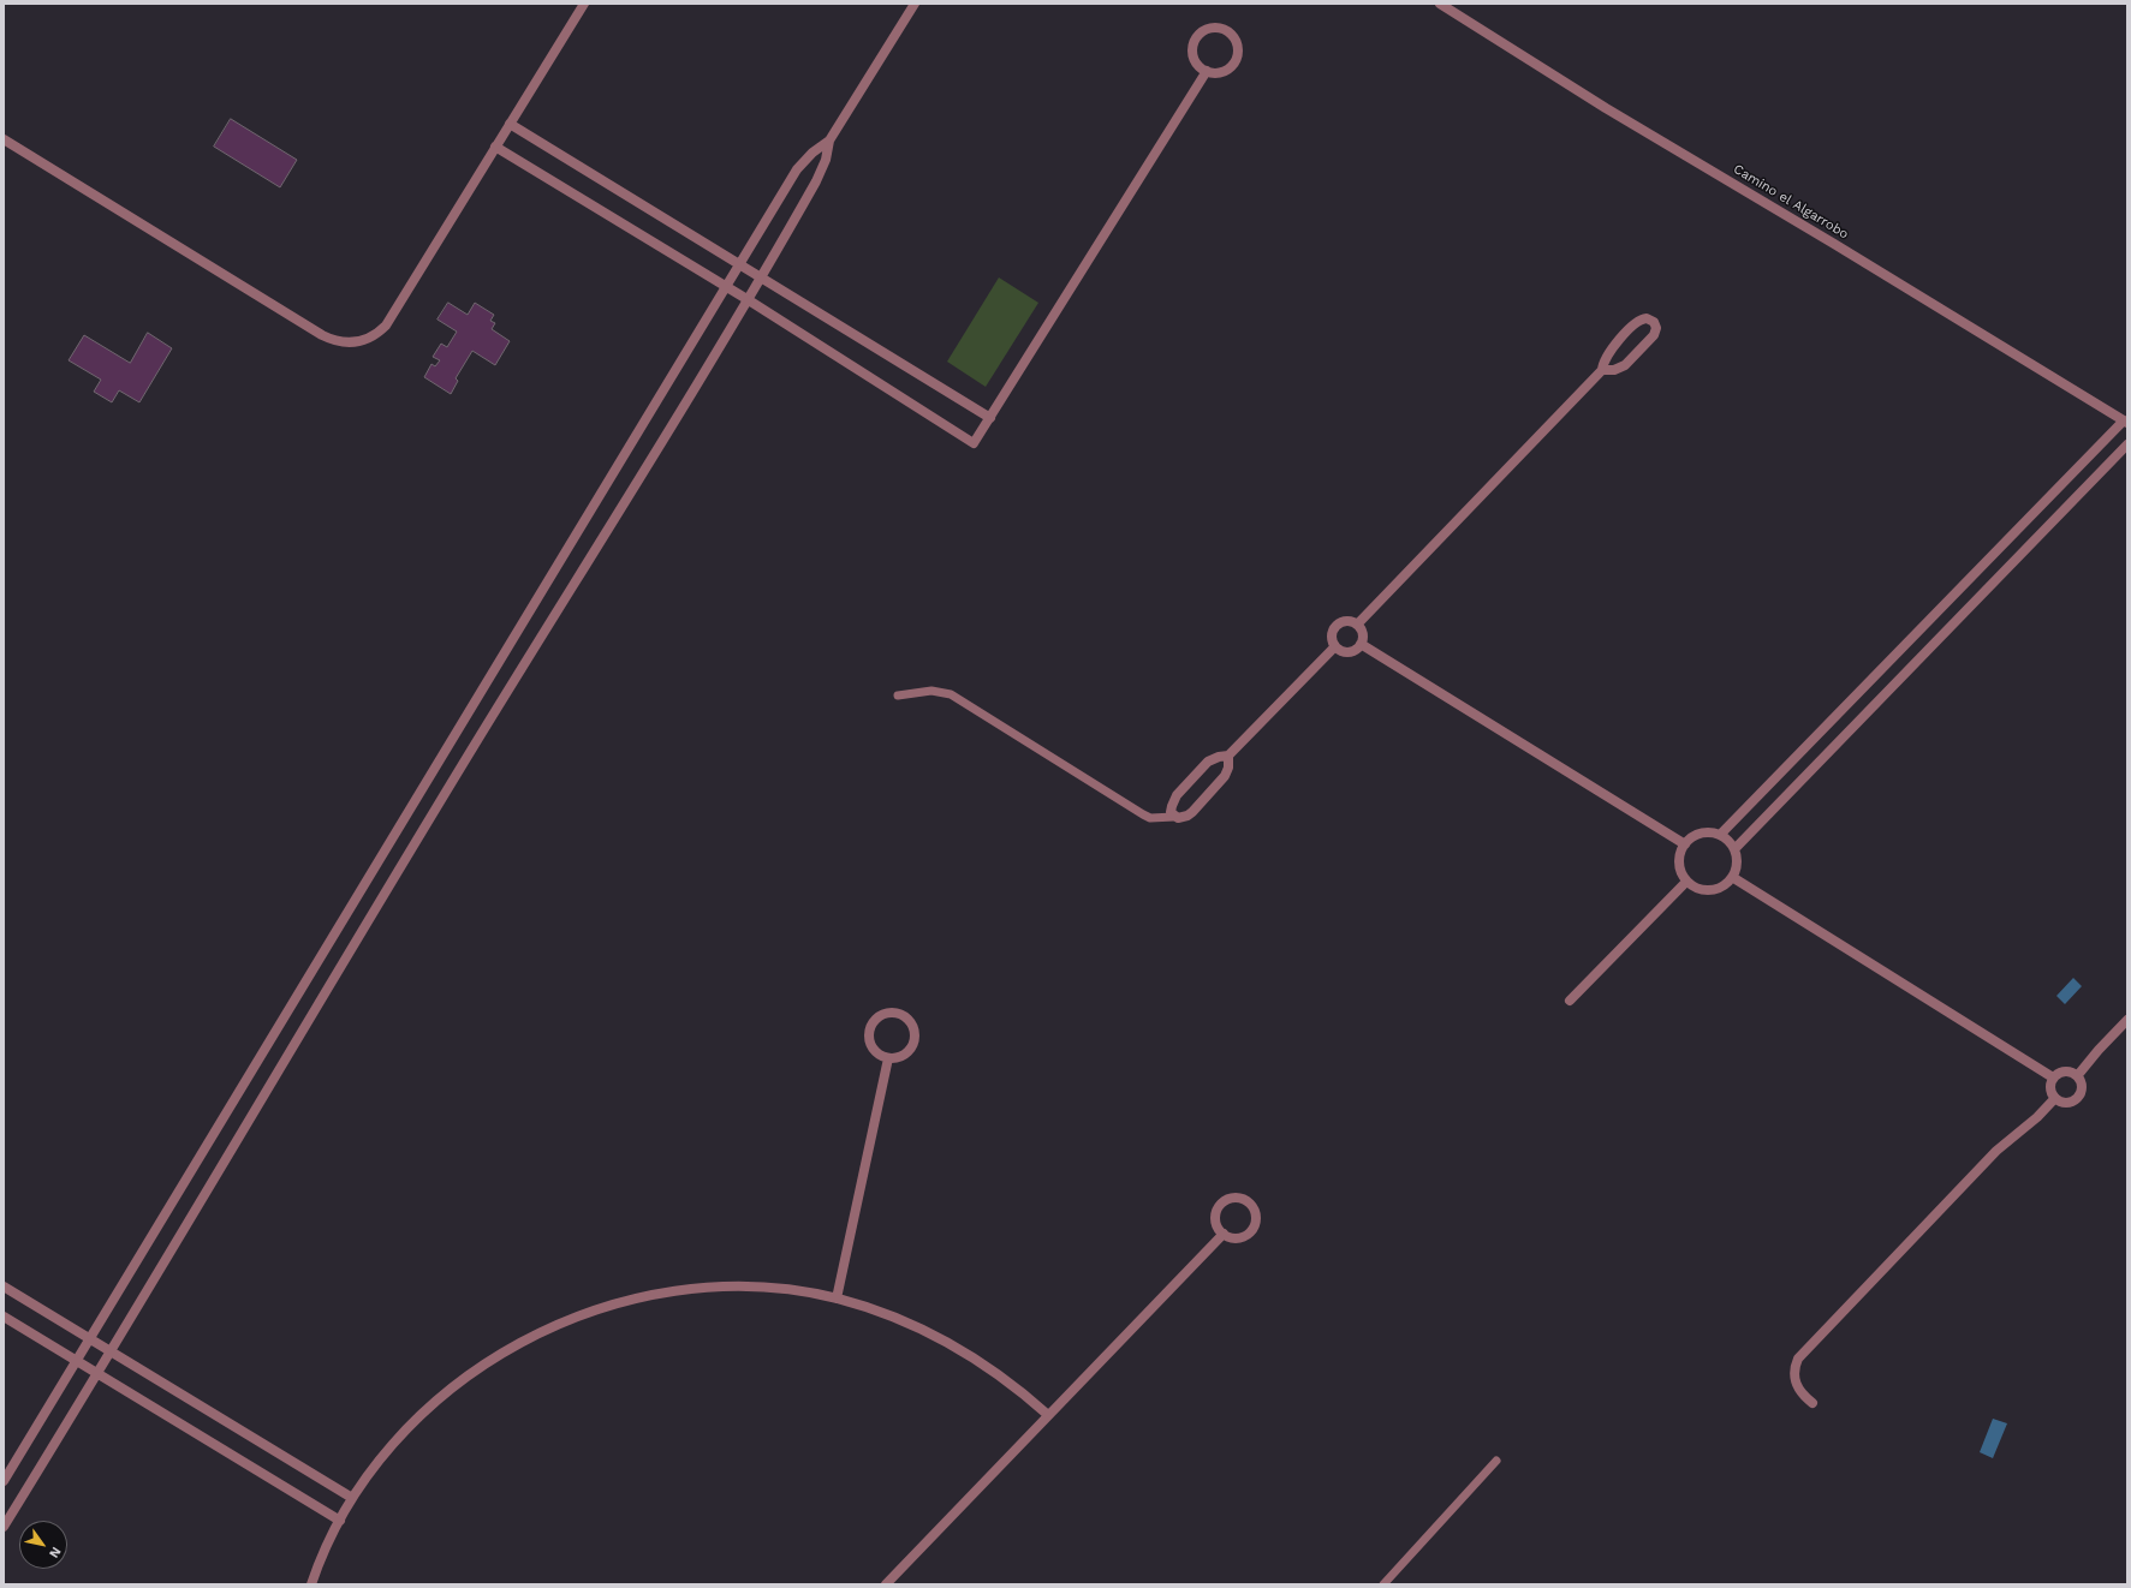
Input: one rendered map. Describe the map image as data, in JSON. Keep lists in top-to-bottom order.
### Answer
{
  "streets": {
    "street": ["Camino el Algarrobo"]
  },
  "north": "bottom right"
}
